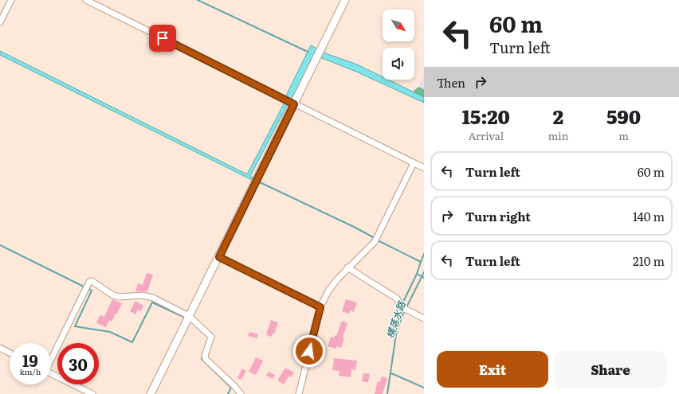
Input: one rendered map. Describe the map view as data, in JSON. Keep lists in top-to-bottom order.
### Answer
{
  "water": ["横落水路"],
  "north": "bottom right",
  "page": {
    "turn": ["60 m", "Turn left"],
    "then": "Then",
    "eta": [
      "15:20",
      "Arrival",
      "2",
      "min",
      "590",
      "m"
    ],
    "list": [
      {
        "name": "Turn left",
        "value": "60 m"
      },
      {
        "name": "Turn right",
        "value": "140 m"
      },
      {
        "name": "Turn left",
        "value": "210 m"
      }
    ],
    "speed": "19 km/h",
    "limit": "30",
    "buttons": ["Exit", "Share"]
  }
}
